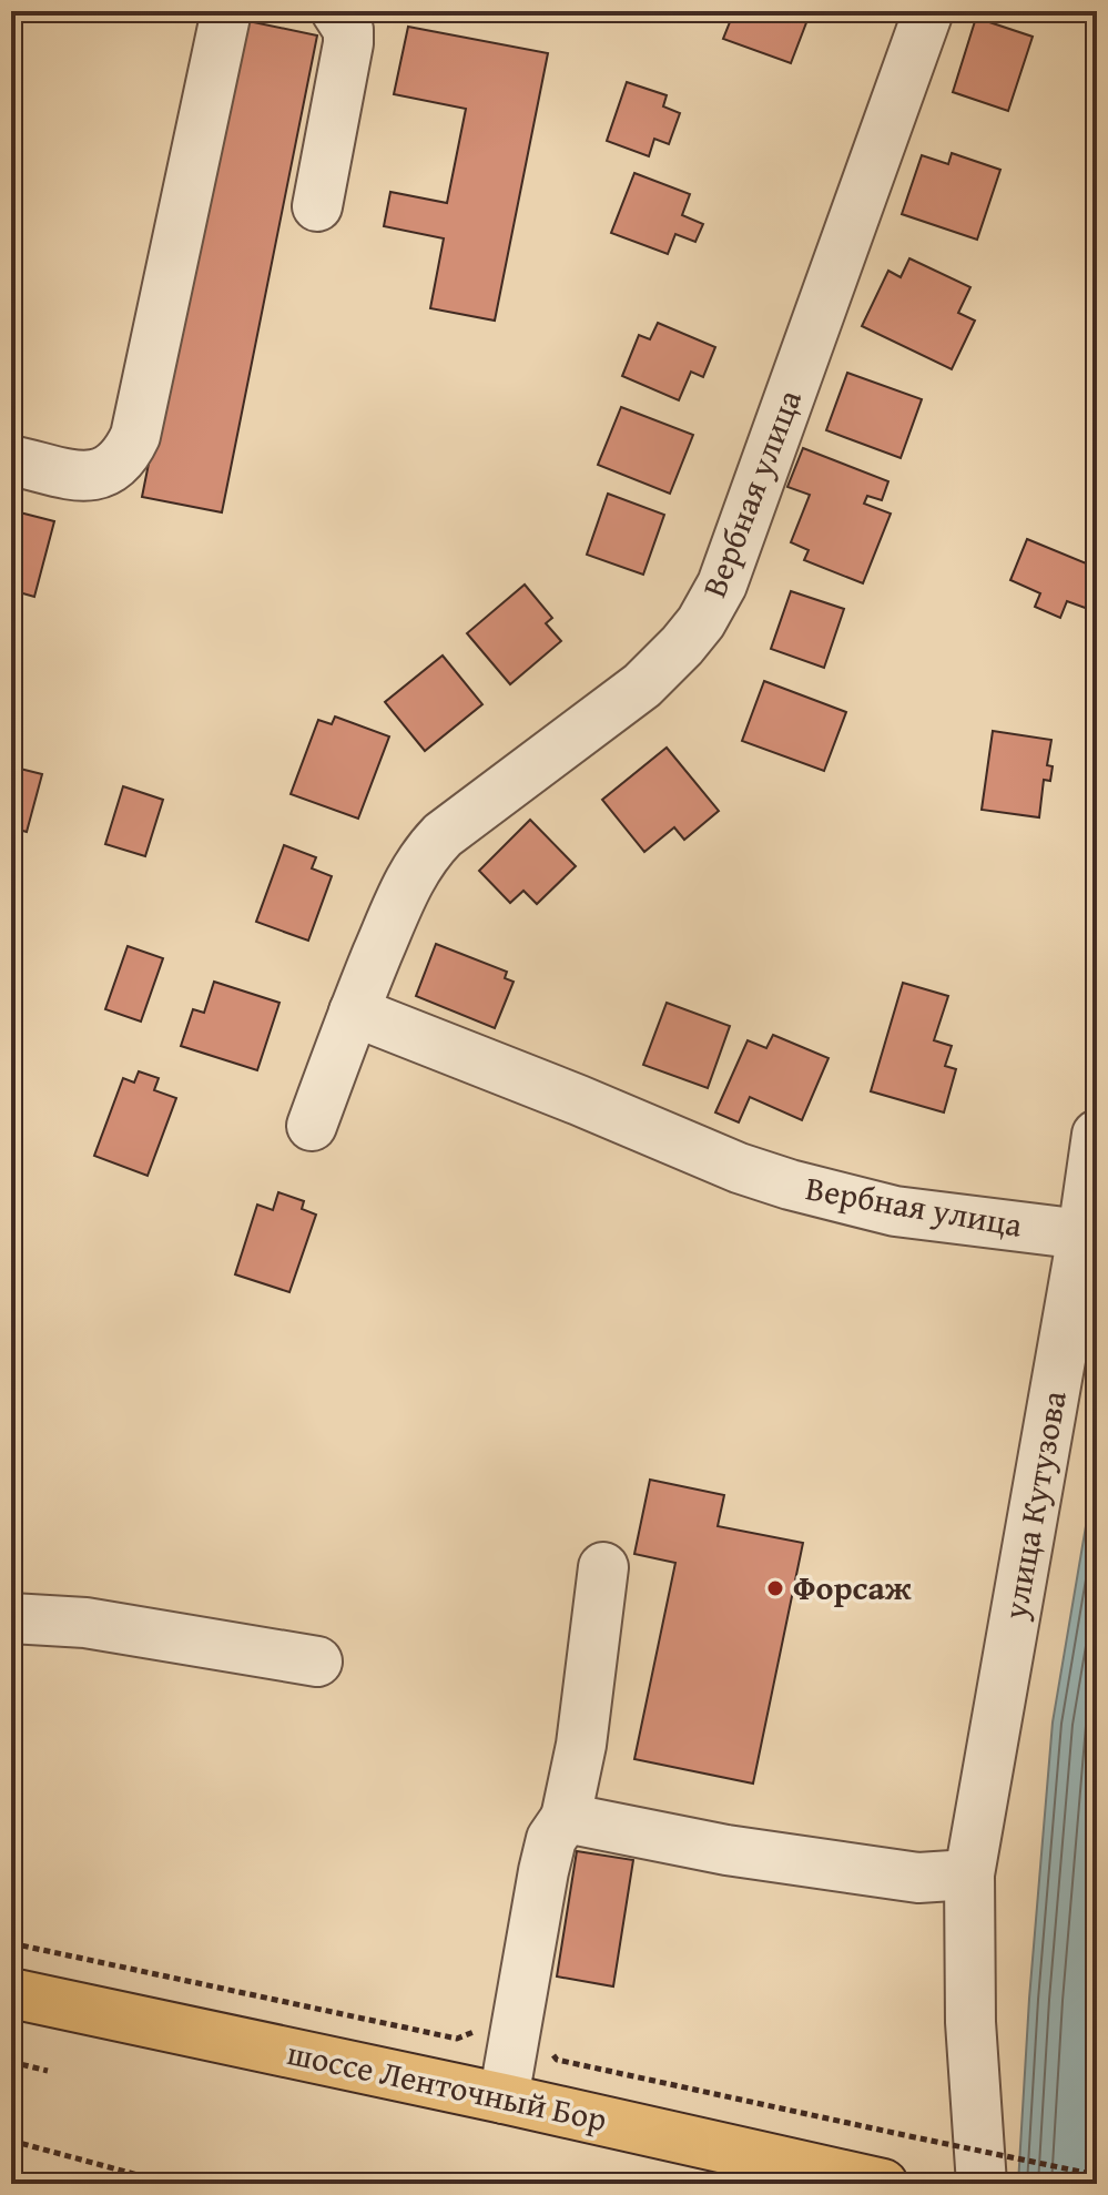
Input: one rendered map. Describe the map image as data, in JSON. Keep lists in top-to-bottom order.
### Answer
{
  "streets": {
    "highway": ["шоссе Ленточный Бор"],
    "street": ["Вербная улица", "улица Кутузова"]
  },
  "crossings": [
    ["Вербная улица", "улица Кутузова"]
  ],
  "places": ["Форсаж"]
}
